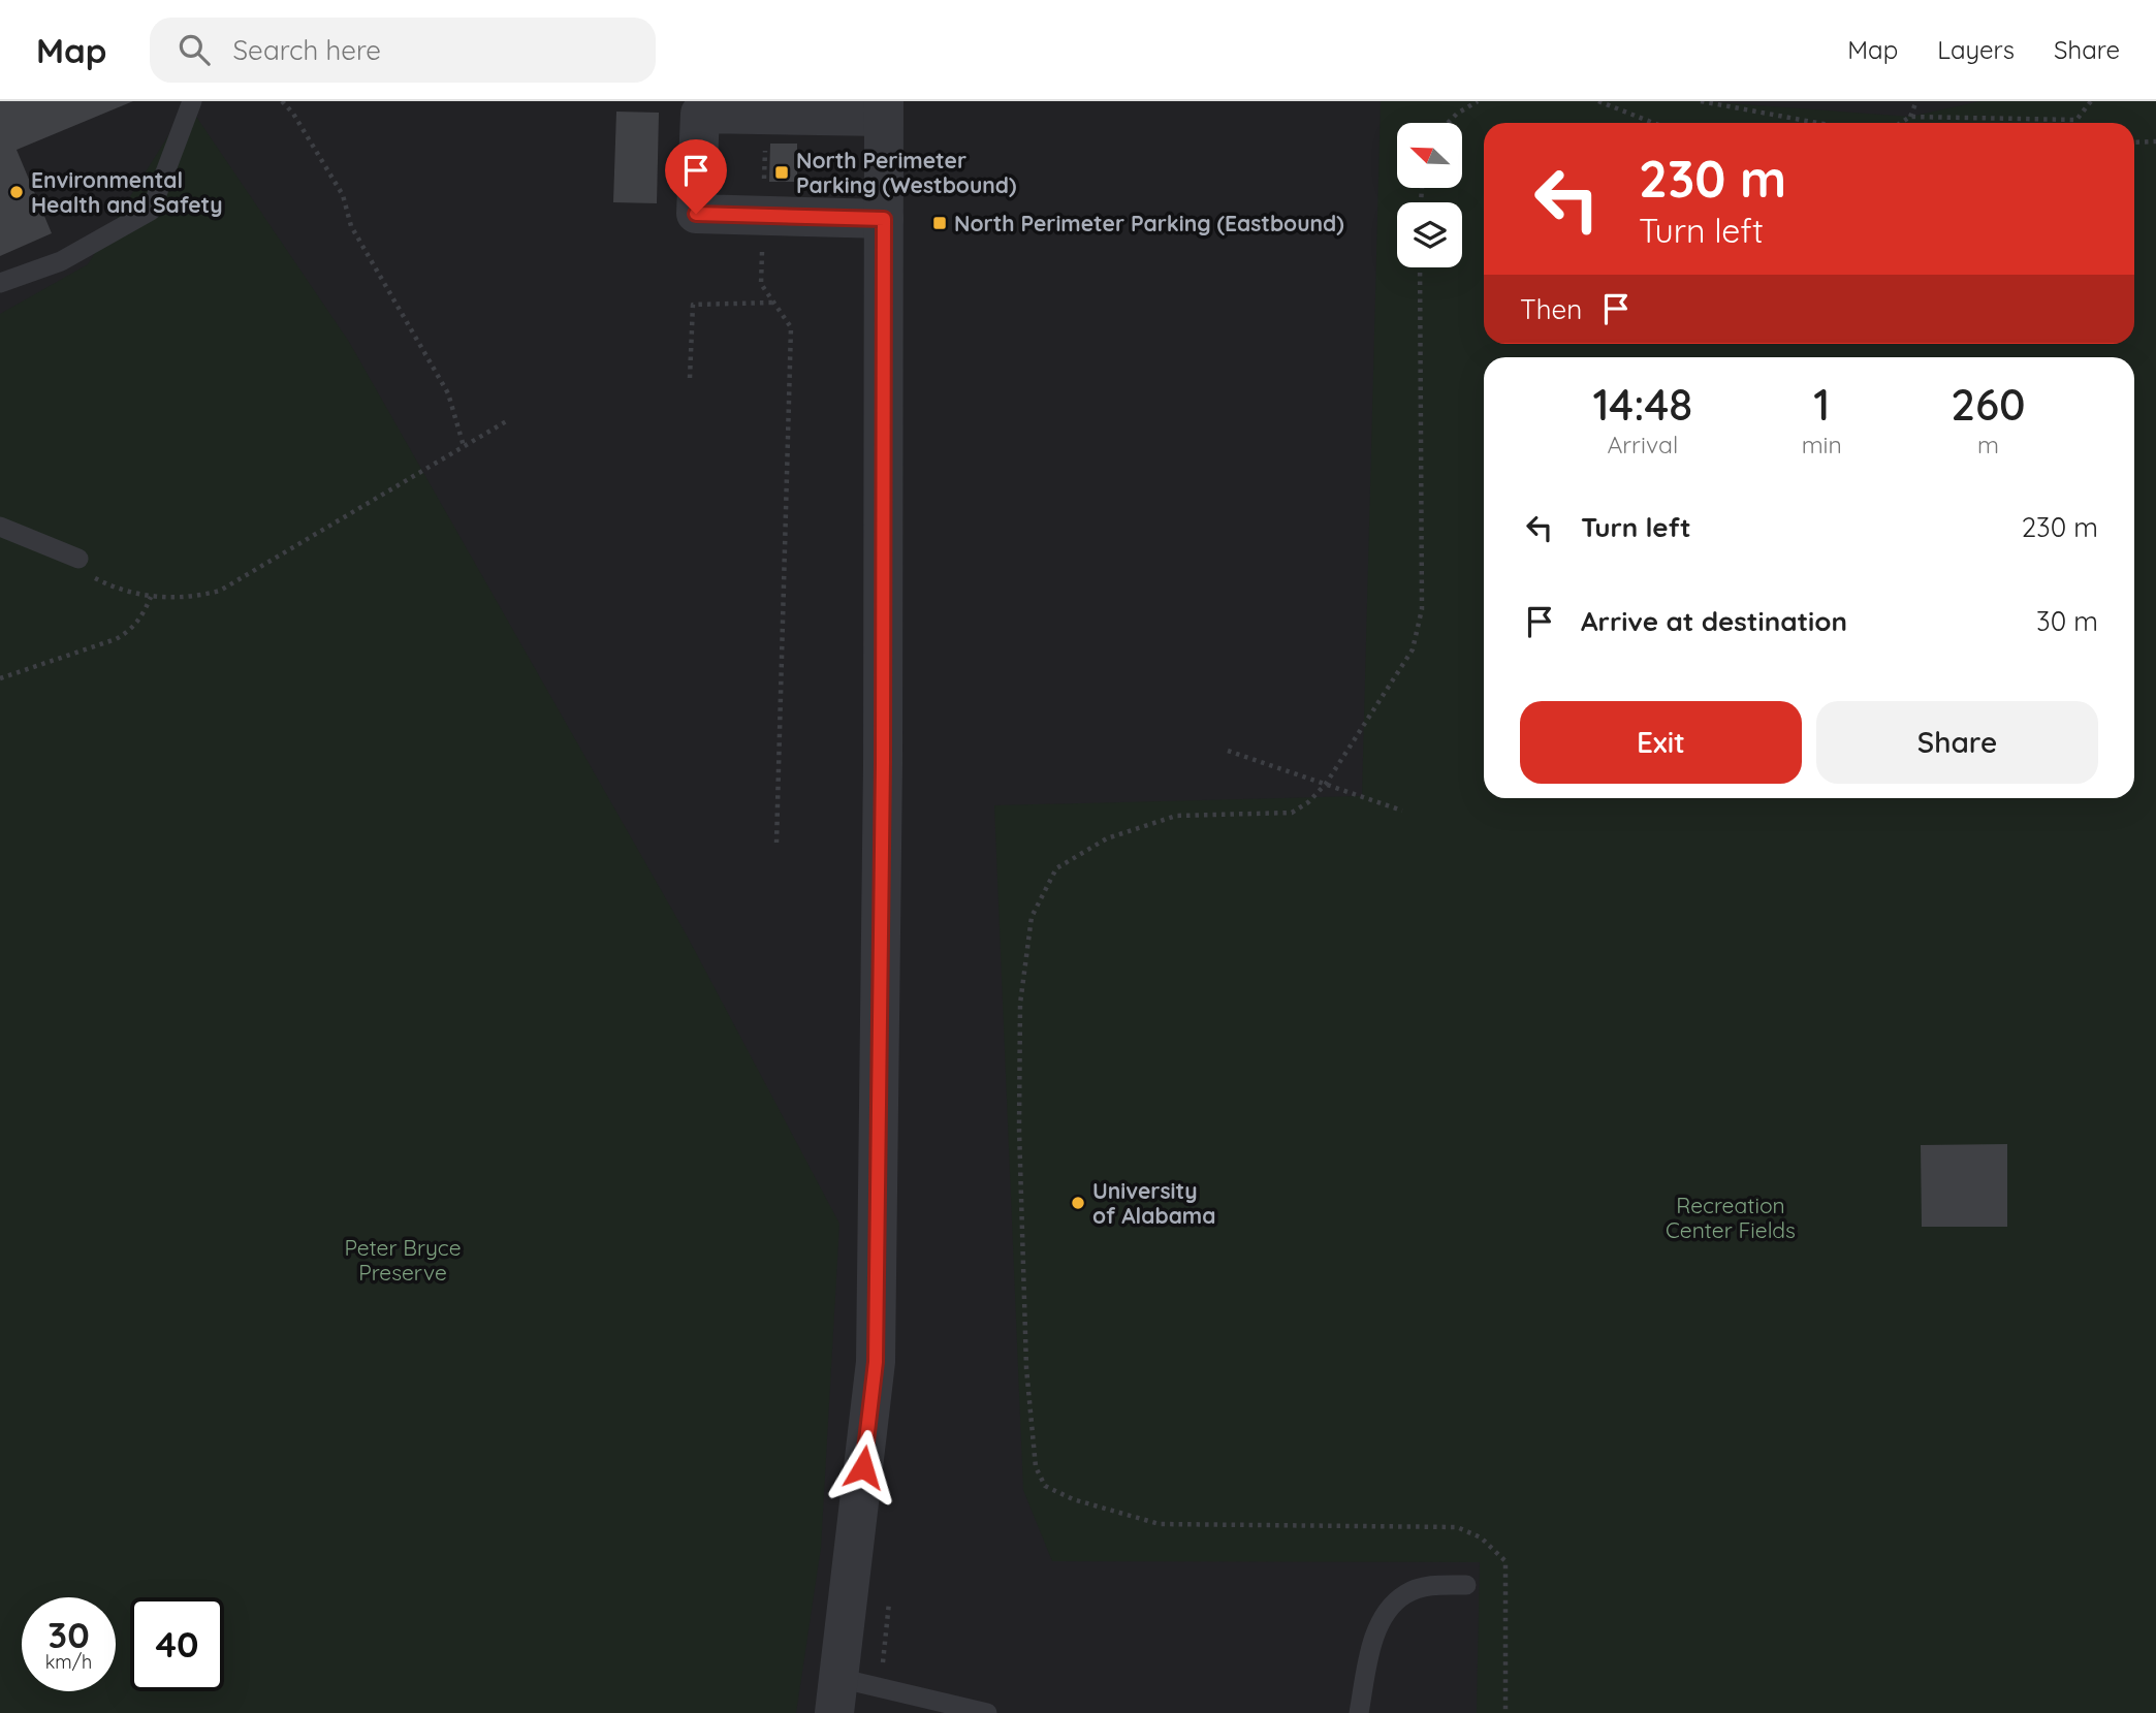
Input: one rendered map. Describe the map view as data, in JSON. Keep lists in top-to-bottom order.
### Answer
{
  "parks": ["Recreation Center Fields", "Peter Bryce Preserve"],
  "places": {
    "transit": ["North Perimeter Parking (Westbound)", "North Perimeter Parking (Eastbound)"],
    "other": ["Environmental Health and Safety", "University of Alabama"]
  },
  "north": "top left",
  "page": {
    "header": "Map",
    "search": "Search here",
    "nav": ["Map", "Layers", "Share"],
    "turn": ["230 m", "Turn left"],
    "then": "Then",
    "eta": [
      "14:48",
      "Arrival",
      "1",
      "min",
      "260",
      "m"
    ],
    "list": [
      {
        "name": "Turn left",
        "value": "230 m"
      },
      {
        "name": "Arrive at destination",
        "value": "30 m"
      }
    ],
    "buttons": ["Exit", "Share"],
    "speed": "30 km/h",
    "limit": "40"
  }
}
